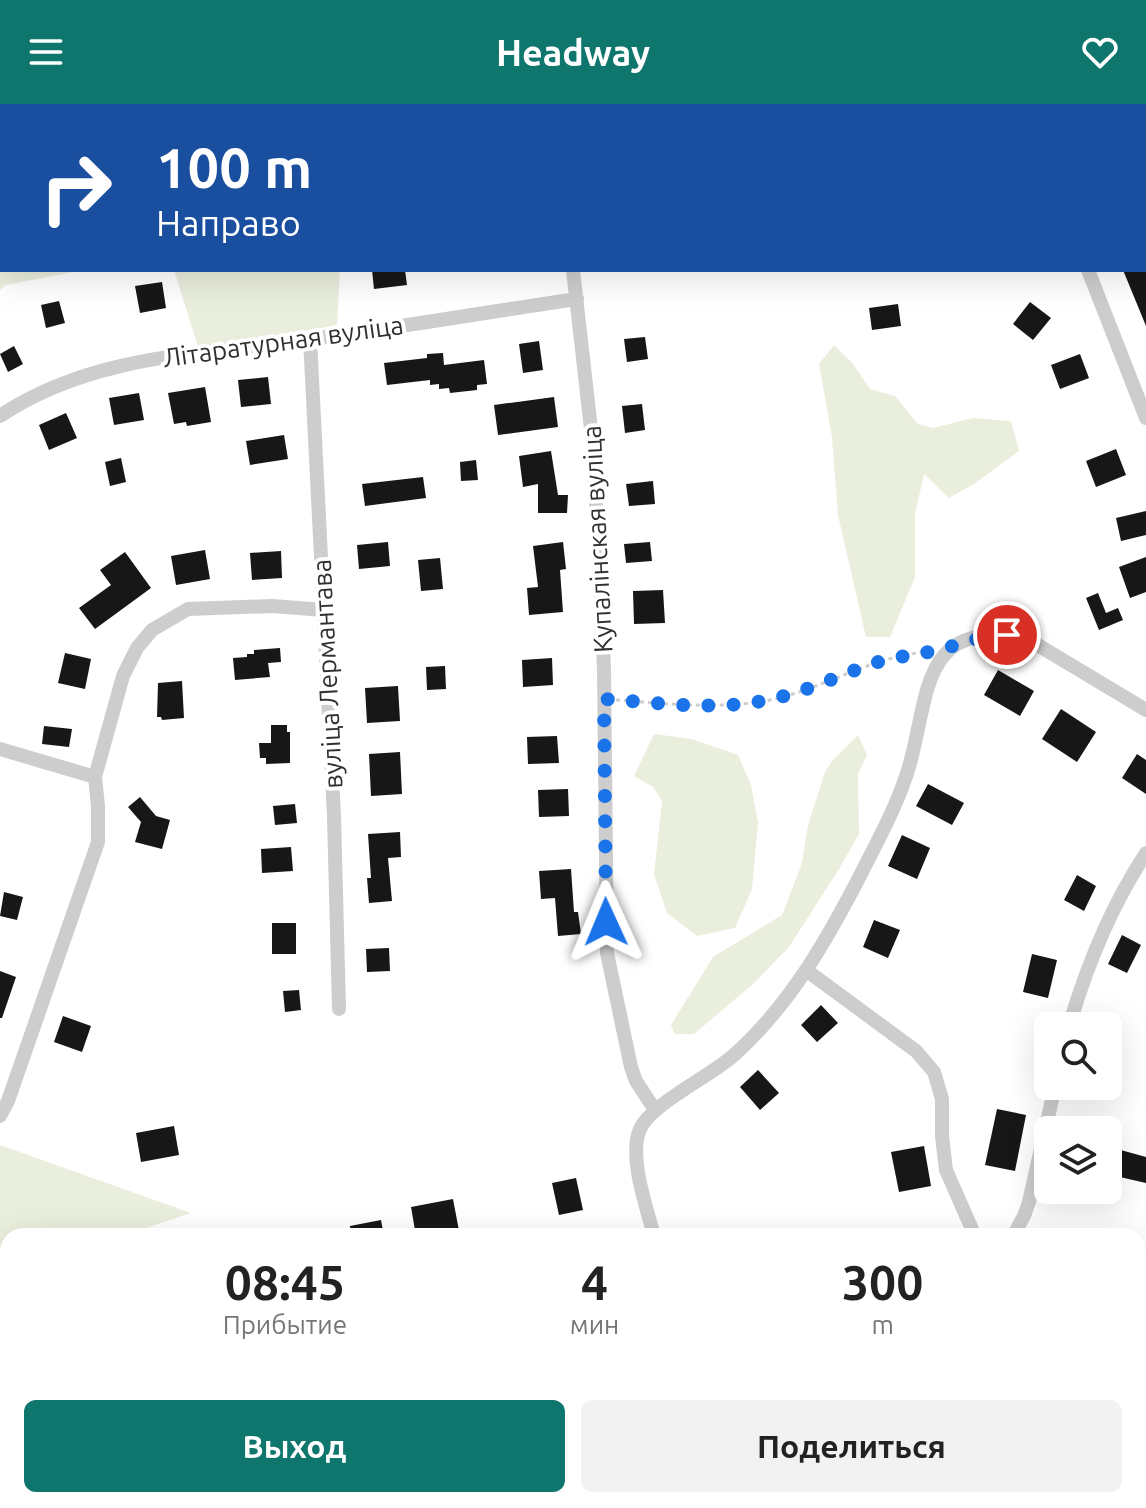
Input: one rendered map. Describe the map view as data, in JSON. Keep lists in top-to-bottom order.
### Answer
{
  "streets": {
    "street": ["Літаратурная вуліца", "Купалінская вуліца", "вуліца Лермантава"]
  },
  "crossings": [
    ["Літаратурная вуліца", "Купалінская вуліца"],
    ["Літаратурная вуліца", "вуліца Лермантава"]
  ],
  "page": {
    "header": "Headway",
    "turn": ["100 m", "Направо"],
    "eta": [
      "08:45",
      "Прибытие",
      "4",
      "мин",
      "300",
      "m"
    ],
    "buttons": ["Выход", "Поделиться"]
  }
}
